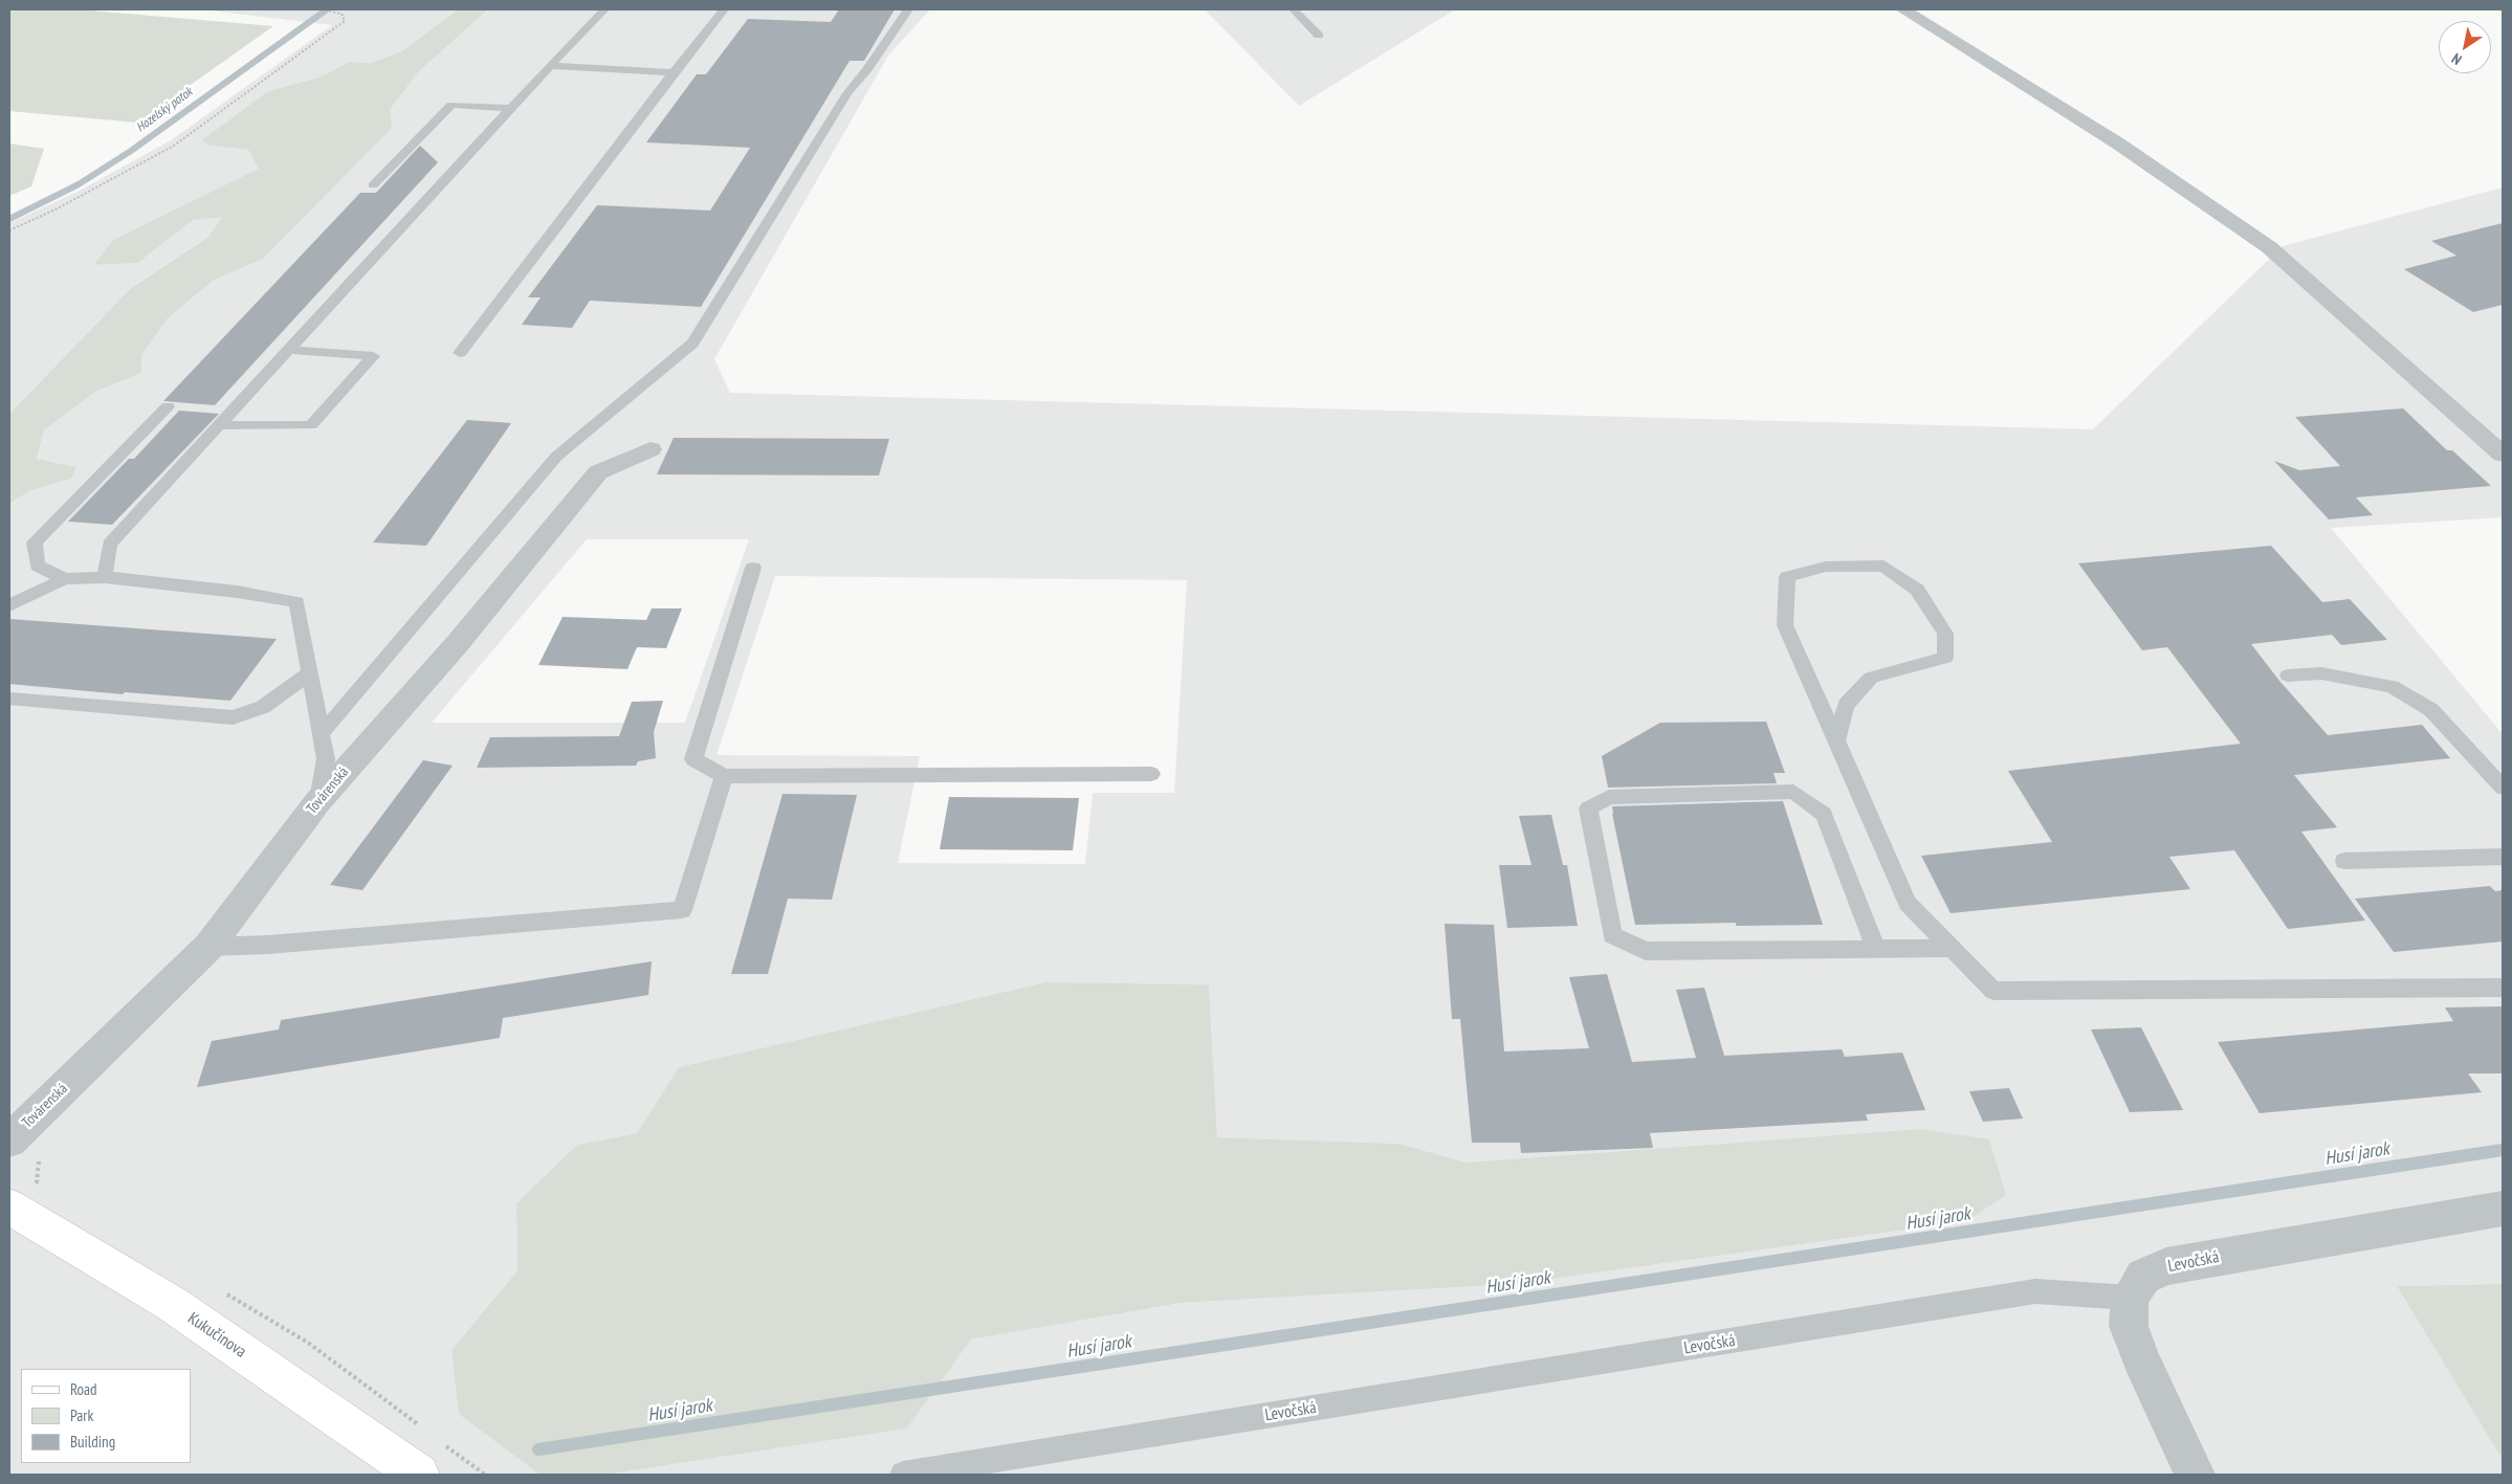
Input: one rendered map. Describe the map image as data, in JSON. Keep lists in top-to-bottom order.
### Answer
{
  "streets": {
    "street": ["Továrenská", "Levočská", "Kukučínova"]
  },
  "water": ["Hozelský potok", "Husí jarok"],
  "legend": ["Road", "Park", "Building"],
  "north": "bottom left"
}
